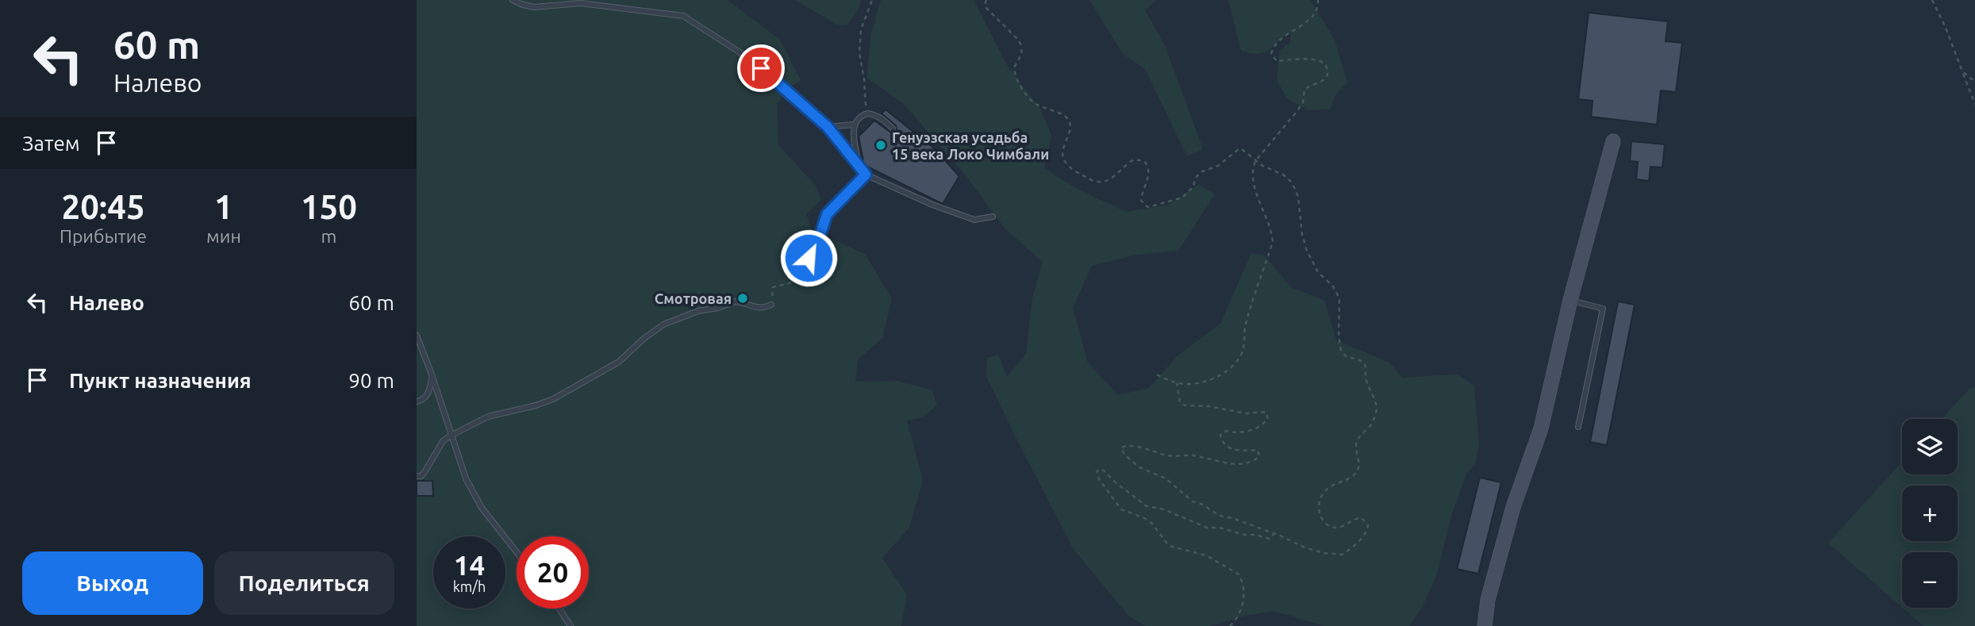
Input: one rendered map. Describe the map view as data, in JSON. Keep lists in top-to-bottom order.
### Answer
{
  "places": ["Генуэзская усадьба 15 века Локо Чимбали", "Смотровая"],
  "page": {
    "turn": ["60 m", "Налево"],
    "then": "Затем",
    "eta": [
      "20:45",
      "Прибытие",
      "1",
      "мин",
      "150",
      "m"
    ],
    "list": [
      {
        "name": "Налево",
        "value": "60 m"
      },
      {
        "name": "Пункт назначения",
        "value": "90 m"
      }
    ],
    "map_buttons": ["+", "−"],
    "speed": "14 km/h",
    "limit": "20",
    "buttons": ["Выход", "Поделиться"]
  }
}
